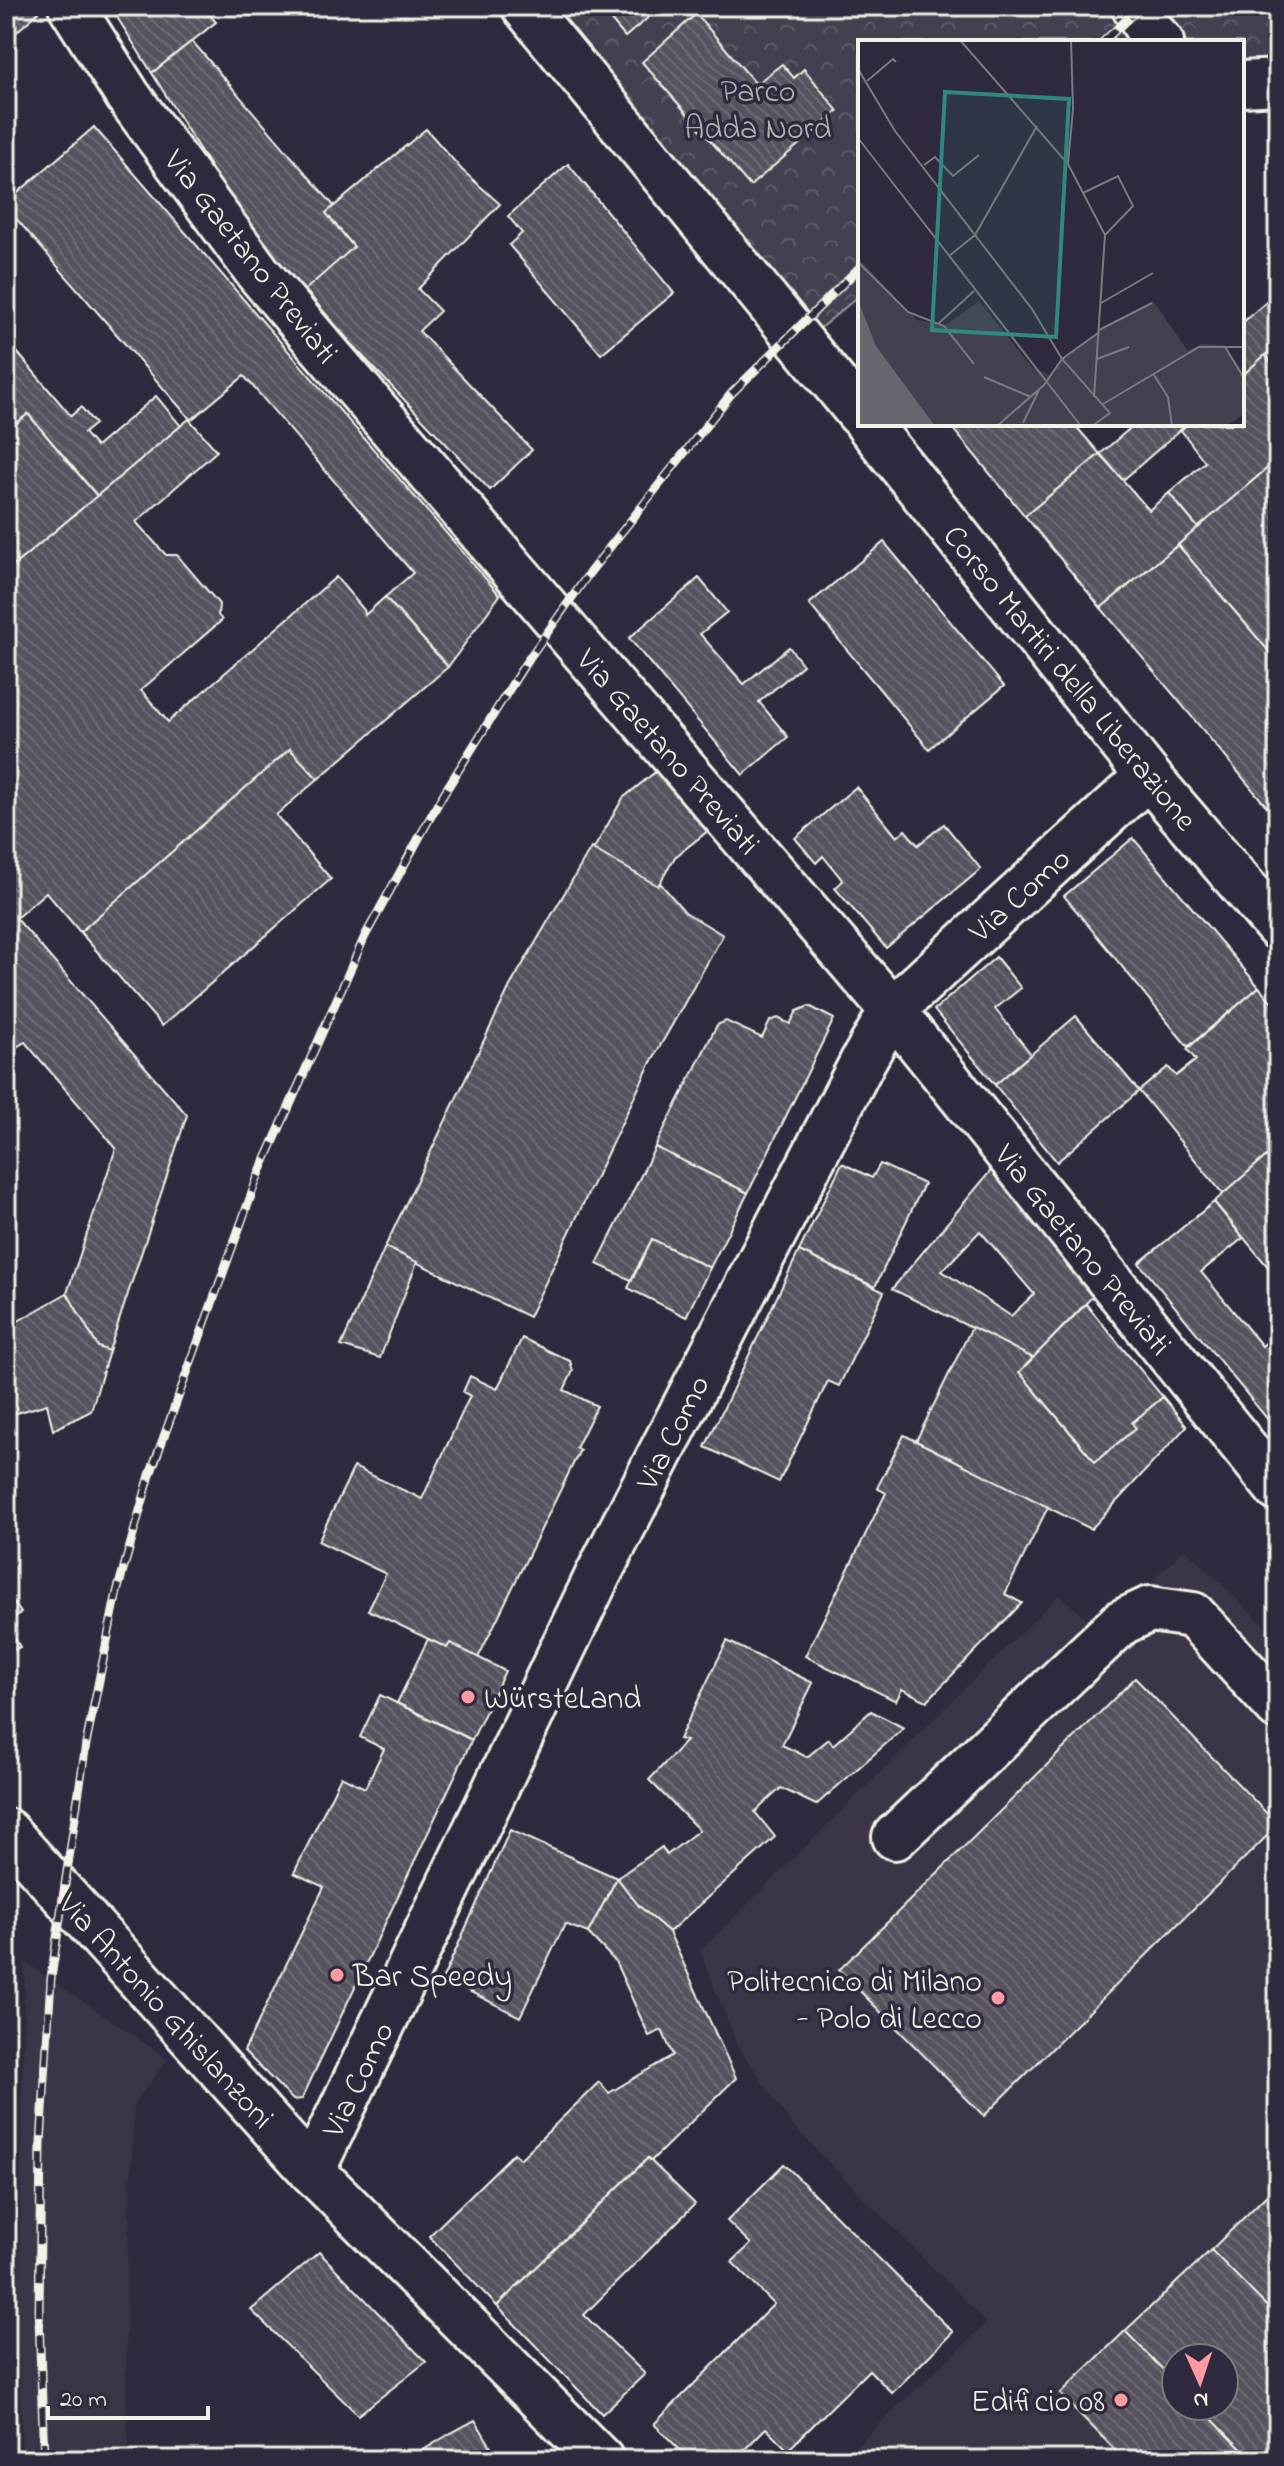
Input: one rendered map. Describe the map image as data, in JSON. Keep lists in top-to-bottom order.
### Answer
{
  "streets": {
    "street": [
      "Via Gaetano Previati",
      "Corso Martiri della Liberazione",
      "Via Como",
      "Via Antonio Ghislanzoni"
    ]
  },
  "crossings": [
    ["Via Gaetano Previati", "Via Como"],
    ["Corso Martiri della Liberazione", "Via Como"],
    ["Via Como", "Via Antonio Ghislanzoni"]
  ],
  "parks": ["Parco Adda Nord"],
  "places": [
    "WürsteLand",
    "Bar Speedy",
    "Politecnico di Milano - Polo di Lecco",
    "Edificio 08"
  ],
  "scale_bar": "20 m",
  "north": "bottom"
}
